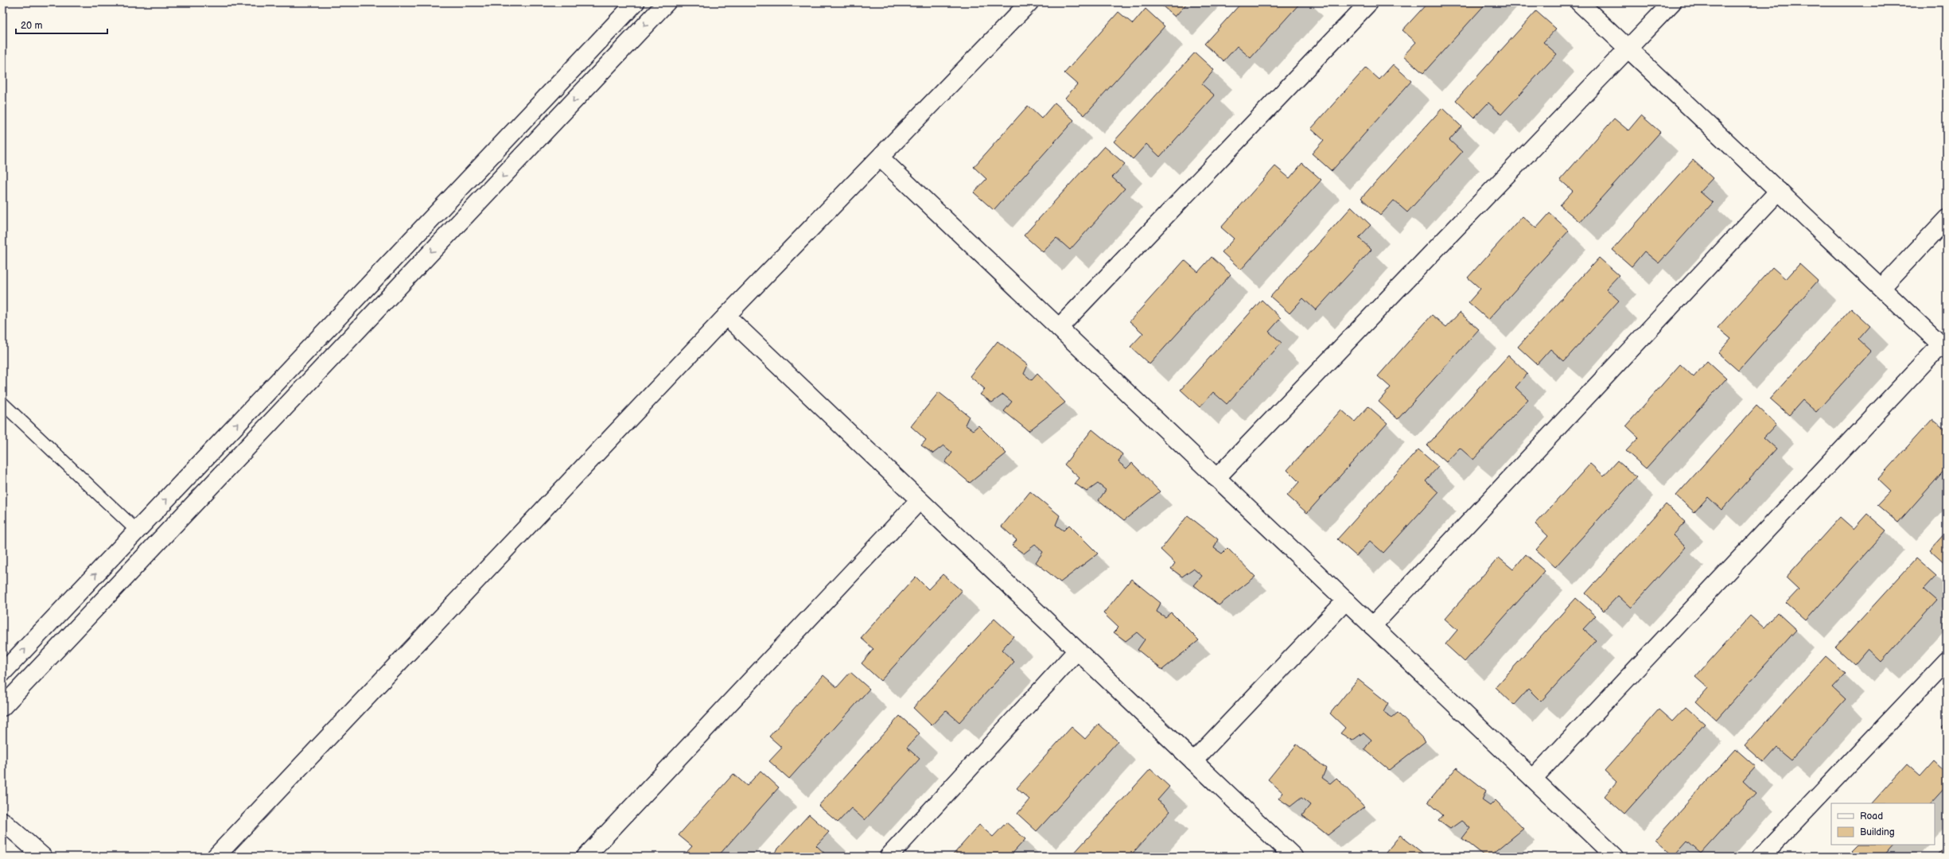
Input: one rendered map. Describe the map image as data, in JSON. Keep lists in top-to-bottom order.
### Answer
{
  "legend": ["Road", "Building"],
  "scale_bar": "20 m"
}
